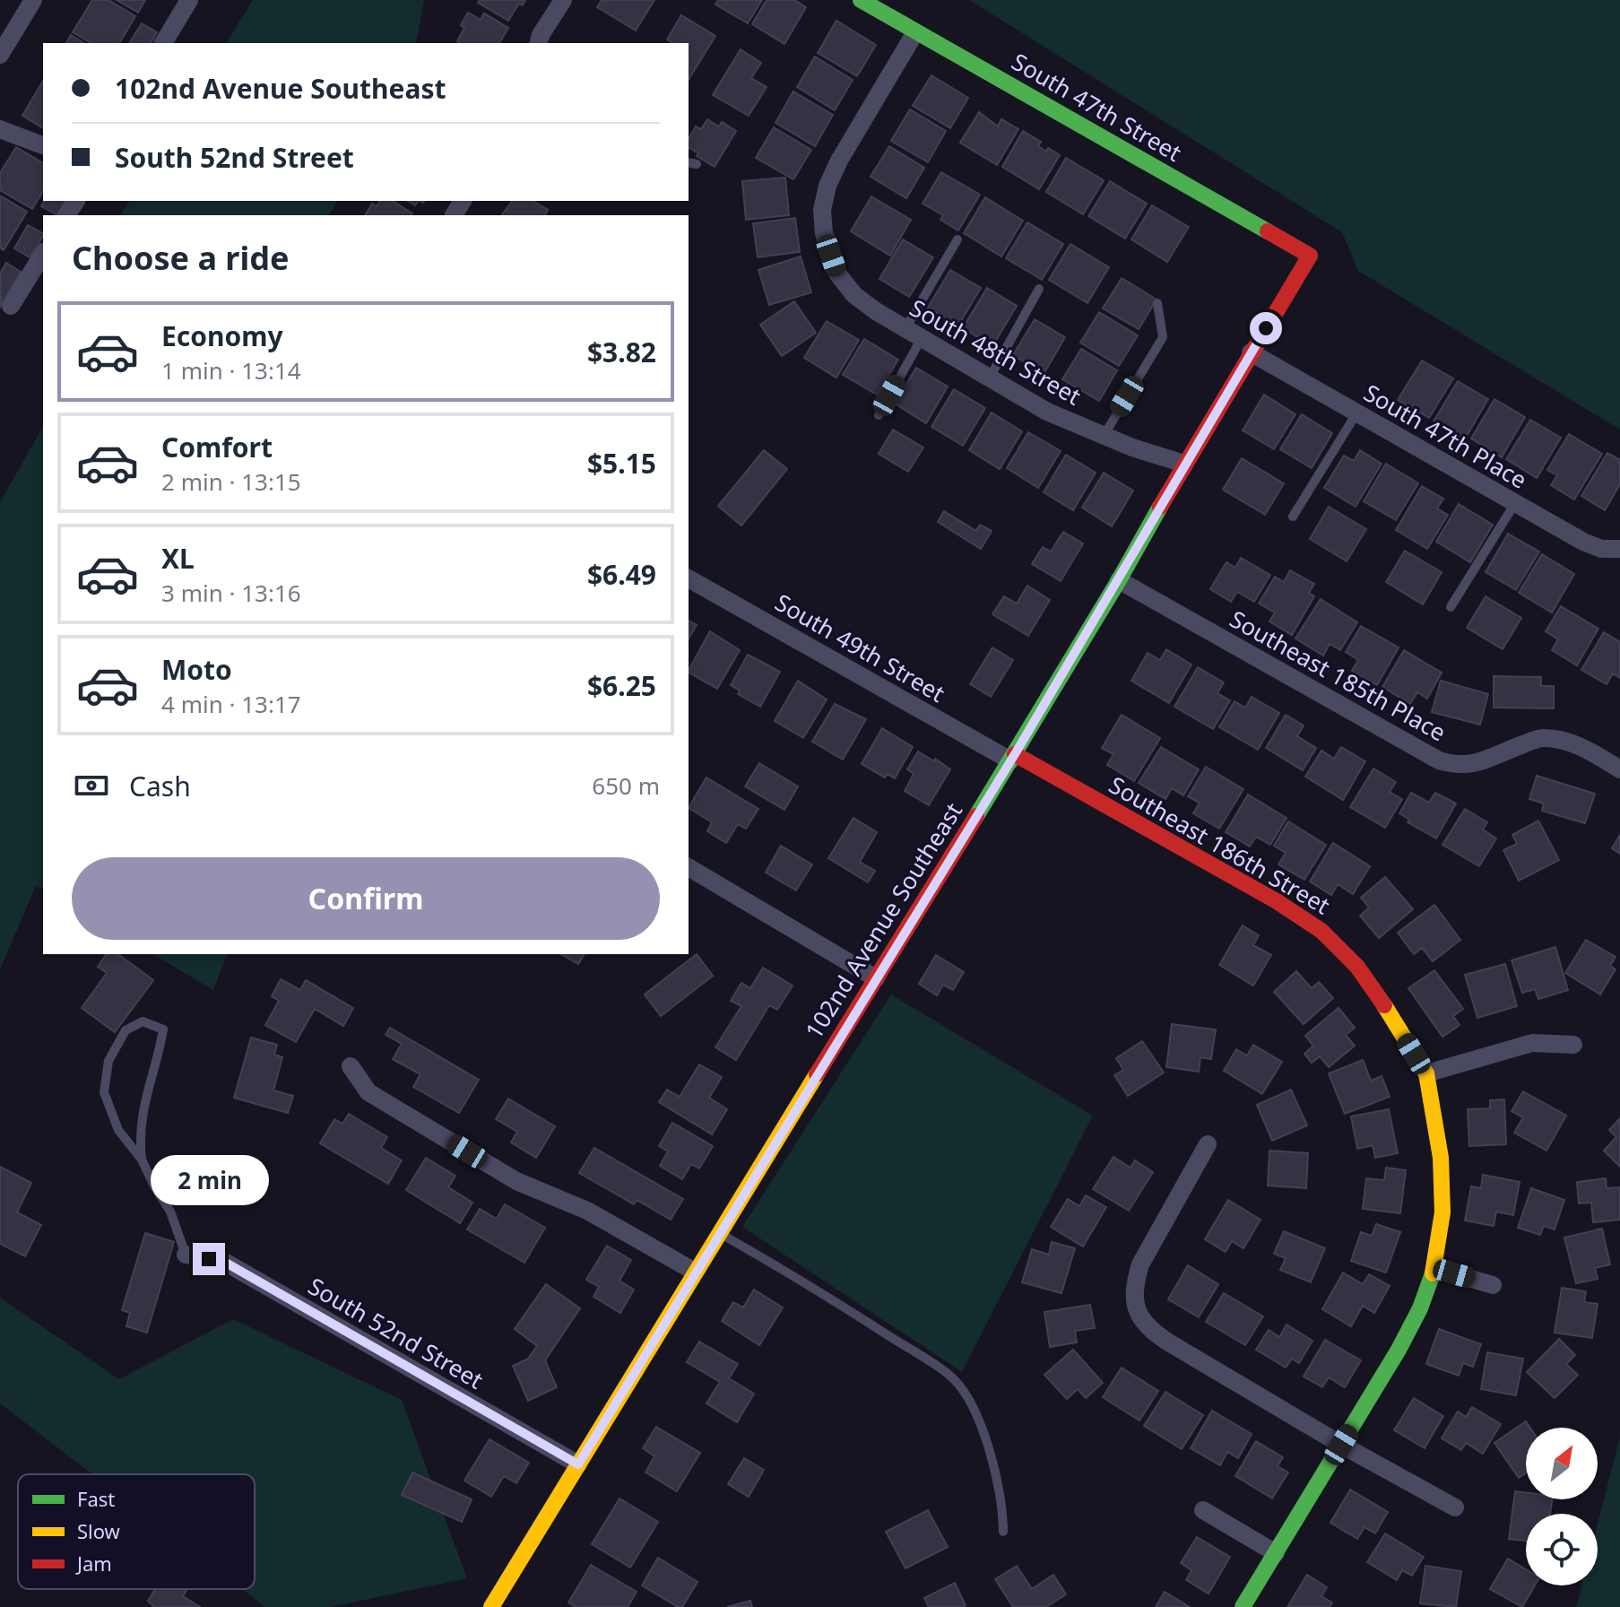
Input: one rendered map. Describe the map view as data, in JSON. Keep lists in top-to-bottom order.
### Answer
{
  "streets": {
    "street": [
      "South 47th Street",
      "South 48th Street",
      "South 47th Place",
      "South 49th Street",
      "Southeast 185th Place",
      "Southeast 186th Street",
      "102nd Avenue Southeast",
      "South 52nd Street"
    ]
  },
  "crossings": [
    ["South 47th Street", "South 48th Street"],
    ["South 47th Street", "102nd Avenue Southeast"],
    ["South 48th Street", "102nd Avenue Southeast"],
    ["South 47th Place", "102nd Avenue Southeast"],
    ["South 49th Street", "Southeast 186th Street"],
    ["South 49th Street", "102nd Avenue Southeast"],
    ["Southeast 185th Place", "102nd Avenue Southeast"],
    ["Southeast 186th Street", "102nd Avenue Southeast"],
    ["102nd Avenue Southeast", "South 52nd Street"]
  ],
  "legend": ["Fast", "Slow", "Jam"],
  "north": "top right",
  "page": {
    "banner": ["102nd Avenue Southeast", "South 52nd Street"],
    "heading": "Choose a ride",
    "list": [
      {
        "name": "Economy",
        "note": "1 min · 13:14",
        "value": "$3.82"
      },
      {
        "name": "Comfort",
        "note": "2 min · 13:15",
        "value": "$5.15"
      },
      {
        "name": "XL",
        "note": "3 min · 13:16",
        "value": "$6.49"
      },
      {
        "name": "Moto",
        "note": "4 min · 13:17",
        "value": "$6.25"
      }
    ],
    "pay": ["Cash", "650 m"],
    "buttons": "Confirm",
    "bubble": "2 min"
  }
}
